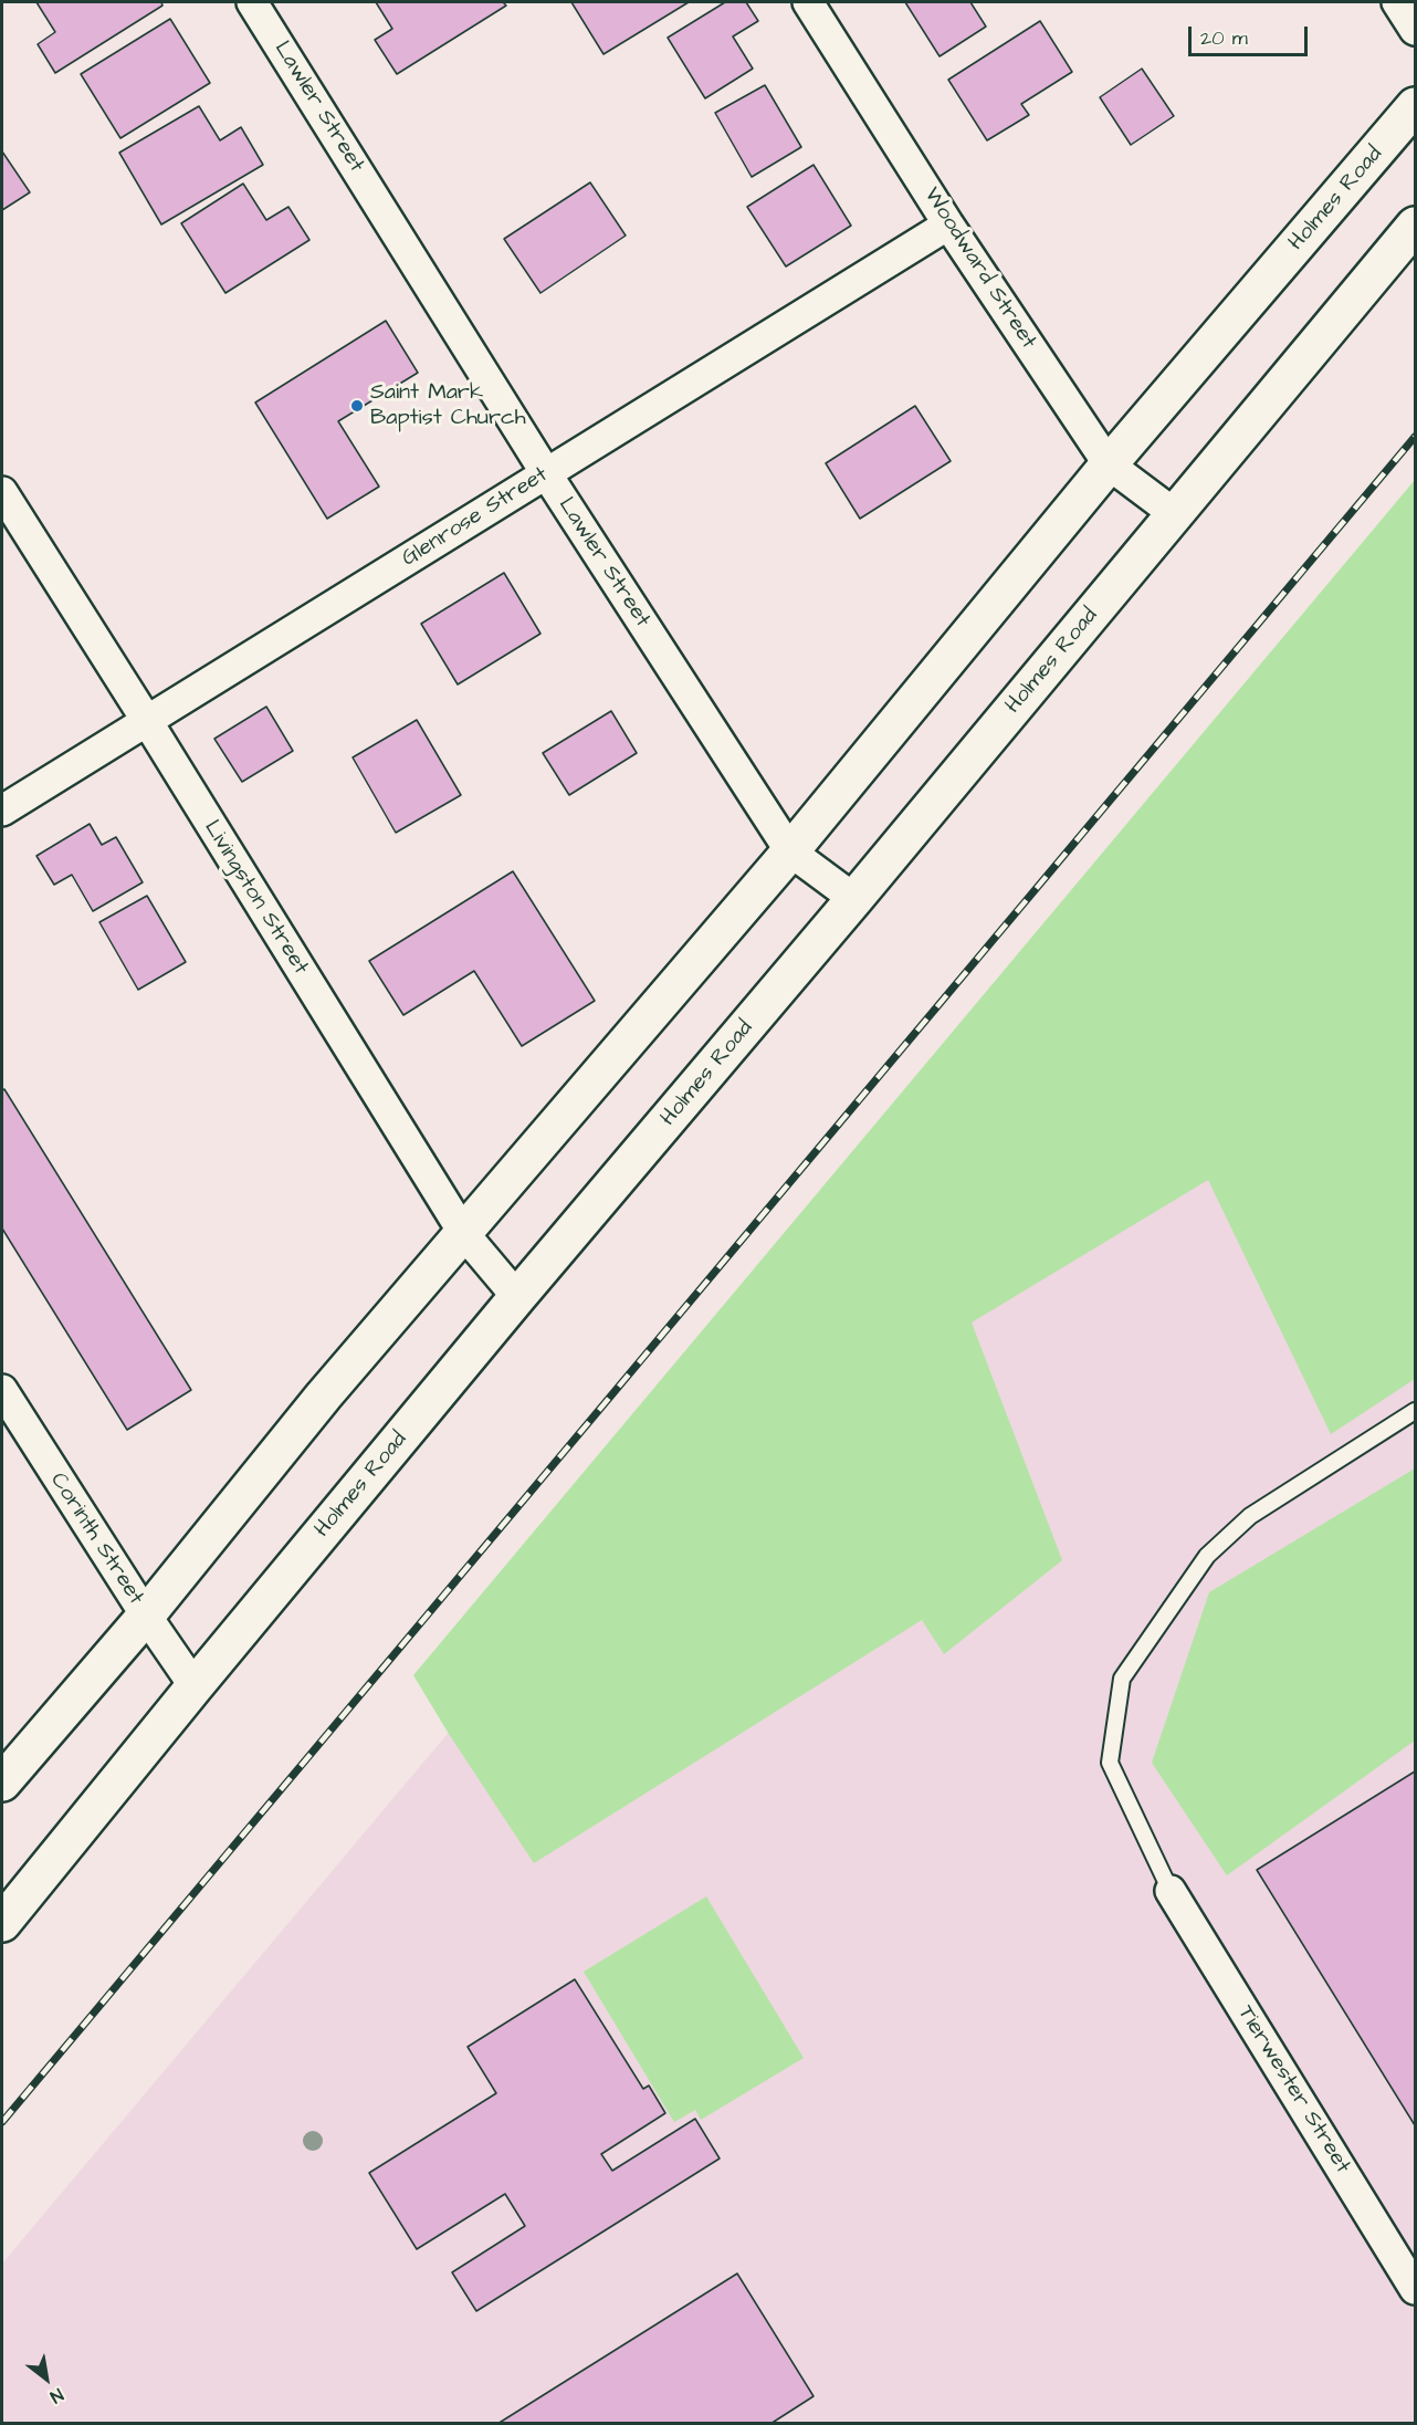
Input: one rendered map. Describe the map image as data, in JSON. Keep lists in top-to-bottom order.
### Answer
{
  "streets": {
    "main road": ["Holmes Road"],
    "street": [
      "Lawler Street",
      "Woodward Street",
      "Glenrose Street",
      "Livingston Street",
      "Corinth Street",
      "Tierwester Street"
    ]
  },
  "crossings": [
    ["Lawler Street", "Holmes Road"],
    ["Lawler Street", "Glenrose Street"],
    ["Holmes Road", "Woodward Street"],
    ["Holmes Road", "Livingston Street"],
    ["Holmes Road", "Corinth Street"],
    ["Woodward Street", "Glenrose Street"],
    ["Glenrose Street", "Livingston Street"]
  ],
  "places": ["Saint Mark Baptist Church"],
  "scale_bar": "20 m",
  "north": "bottom right"
}
